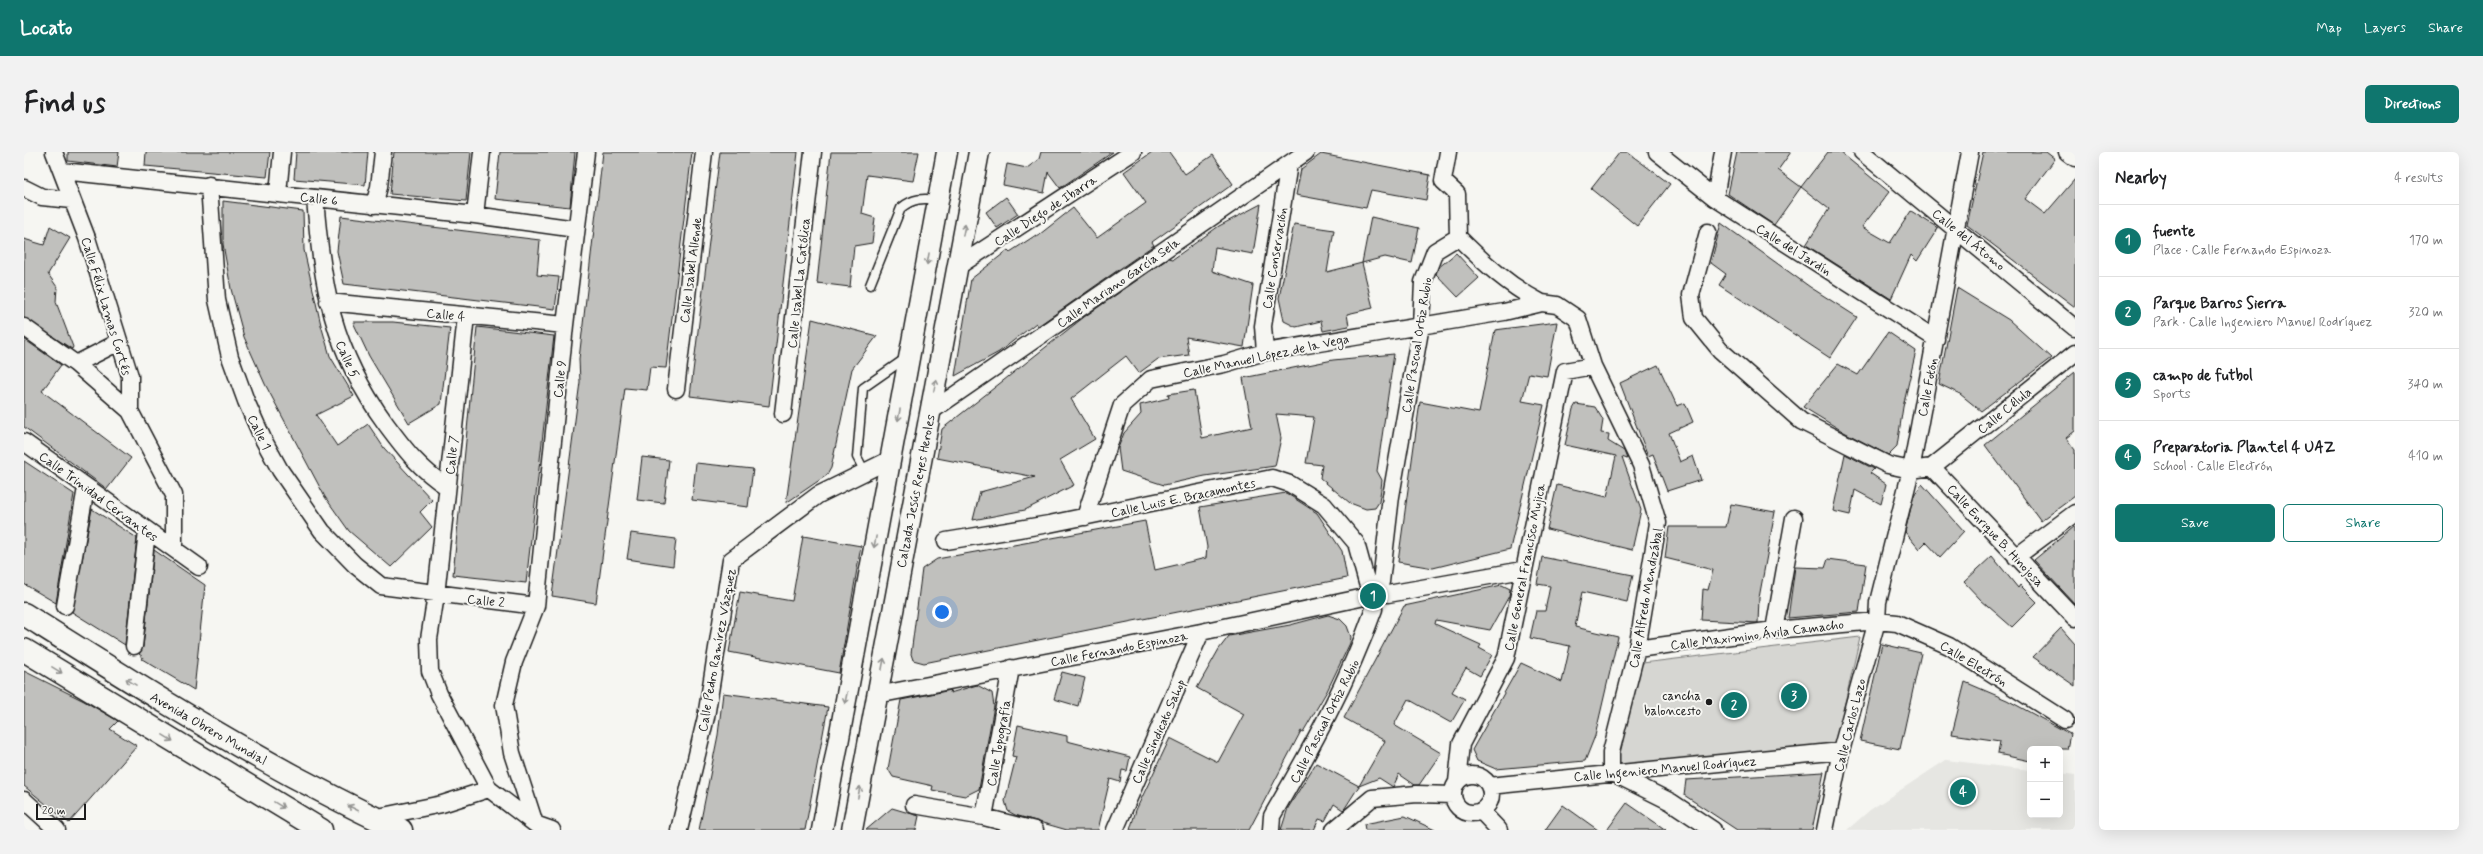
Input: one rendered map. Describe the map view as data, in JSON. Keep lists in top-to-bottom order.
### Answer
{
  "streets": {
    "main road": ["Avenida Obrero Mundial"],
    "street": [
      "Calle 6",
      "Calle Diego de Ibarra",
      "Calle del Átomo",
      "Calle del Jardín",
      "Calle Conservación",
      "Calle Isabel Allende",
      "Calle Mariano García Sela",
      "Calle Isabel La Católica",
      "Calle Félix Lamas Cortés",
      "Calle 4",
      "Calle Pascual Ortiz Rubio",
      "Calle Manuel López de la Vega",
      "Calle 5",
      "Calle 9",
      "Calle Fotón",
      "Calle Célula",
      "Calle 1",
      "Calle 7",
      "Calzada Jesús Reyes Heroles",
      "Calle Trinidad Cervantes",
      "Calle Luis E. Bracamontes",
      "Calle Enrique B. Hinojosa",
      "Calle General Francisco Mujica",
      "Calle Alfredo Mendizábal",
      "Calle 2",
      "Calle Maximino Ávila Camacho",
      "Calle Fernando Espinoza",
      "Calle Pedro Ramírez Vázquez",
      "Calle Electrón",
      "Calle Carlos Lazo",
      "Calle Sindicato Sahop",
      "Calle Topografía",
      "Calle Ingeniero Manuel Rodríguez"
    ]
  },
  "crossings": [
    ["Calle 6", "Calle Félix Lamas Cortés"],
    ["Calle 6", "Calle 5"],
    ["Calle 6", "Calle 9"],
    ["Calle 6", "Calle 1"],
    ["Calle Diego de Ibarra", "Calzada Jesús Reyes Heroles"],
    ["Calle del Átomo", "Calle Fotón"],
    ["Calle del Jardín", "Calle Fotón"],
    ["Calle Conservación", "Calle Mariano García Sela"],
    ["Calle Conservación", "Calle Manuel López de la Vega"],
    ["Calle Mariano García Sela", "Calzada Jesús Reyes Heroles"],
    ["Calle Félix Lamas Cortés", "Calle Trinidad Cervantes"],
    ["Calle 4", "Calle 5"],
    ["Calle 4", "Calle 9"],
    ["Calle 4", "Calle 7"],
    ["Calle Pascual Ortiz Rubio", "Calle Manuel López de la Vega"],
    ["Calle Pascual Ortiz Rubio", "Calle Luis E. Bracamontes"],
    ["Calle Manuel López de la Vega", "Calle Luis E. Bracamontes"],
    ["Calle Manuel López de la Vega", "Calle Alfredo Mendizábal"],
    ["Calle 5", "Calle 7"],
    ["Calle 9", "Calle 2"],
    ["Calle Fotón", "Calle Maximino Ávila Camacho"],
    ["Calle Fotón", "Calle Electrón"],
    ["Calle Fotón", "Calle Carlos Lazo"],
    ["Calle Célula", "Calle Enrique B. Hinojosa"],
    ["Calle 1", "Calle 7"],
    ["Calle 1", "Calle 2"],
    ["Calle 7", "Calle 2"],
    ["Calzada Jesús Reyes Heroles", "Calle Fernando Espinoza"],
    ["Calle General Francisco Mujica", "Calle Alfredo Mendizábal"],
    ["Calle General Francisco Mujica", "Calle Ingeniero Manuel Rodríguez"],
    ["Calle Alfredo Mendizábal", "Calle Maximino Ávila Camacho"],
    ["Calle Alfredo Mendizábal", "Calle Ingeniero Manuel Rodríguez"],
    ["Calle Maximino Ávila Camacho", "Calle Electrón"],
    ["Calle Maximino Ávila Camacho", "Calle Carlos Lazo"],
    ["Calle Fernando Espinoza", "Calle Sindicato Sahop"],
    ["Calle Fernando Espinoza", "Calle Topografía"],
    ["Calle Electrón", "Calle Carlos Lazo"],
    ["Calle Carlos Lazo", "Calle Ingeniero Manuel Rodríguez"]
  ],
  "places": ["cancha baloncesto"],
  "scale_bar": "20 m",
  "page": {
    "header": "Locato",
    "nav": ["Map", "Layers", "Share"],
    "buttons": [
      "Directions",
      ["Save", "Share"]
    ],
    "title": "Find us",
    "heading": ["Nearby", "4 results"],
    "list": [
      {
        "mark": "1",
        "name": "fuente",
        "note": "Place · Calle Fernando Espinoza",
        "value": "170 m"
      },
      {
        "mark": "2",
        "name": "Parque Barros Sierra",
        "note": "Park · Calle Ingeniero Manuel Rodríguez",
        "value": "320 m"
      },
      {
        "mark": "3",
        "name": "campo de futbol",
        "note": "Sports",
        "value": "340 m"
      },
      {
        "mark": "4",
        "name": "Preparatoria Plantel 4 UAZ",
        "note": "School · Calle Electrón",
        "value": "410 m"
      }
    ],
    "pins": [
      "1",
      "3",
      "2",
      "4"
    ],
    "map_buttons": ["+", "−"],
    "scale": "20 m"
  }
}
